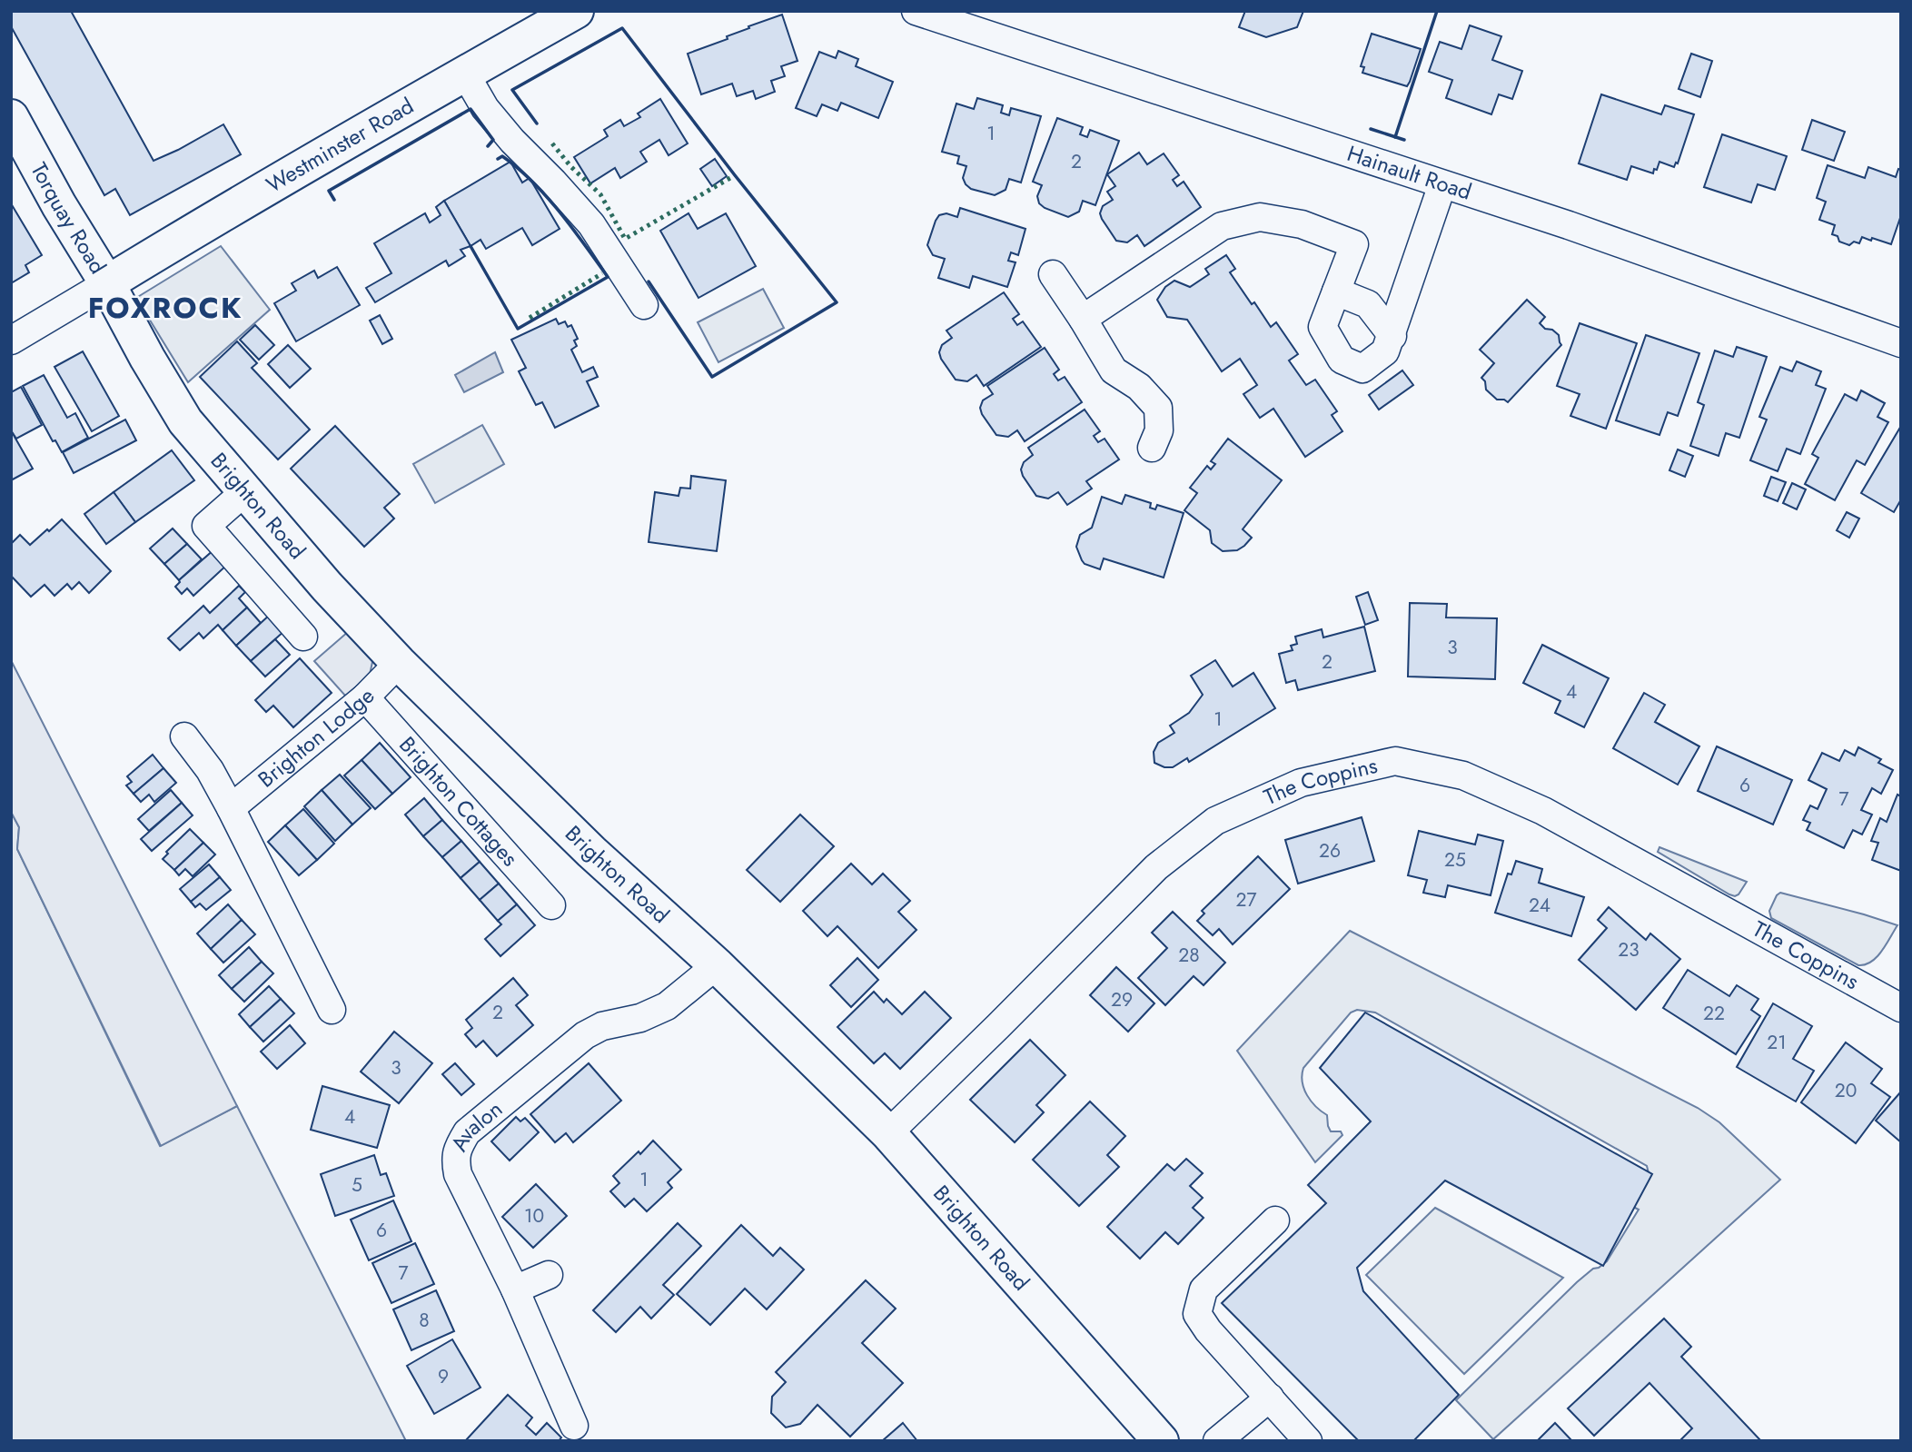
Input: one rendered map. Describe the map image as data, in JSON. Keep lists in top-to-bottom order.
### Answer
{
  "streets": {
    "street": [
      "Westminster Road",
      "Hainault Road",
      "Torquay Road",
      "Brighton Road",
      "Brighton Lodge",
      "The Coppins",
      "Brighton Cottages",
      "Avalon"
    ]
  },
  "crossings": [
    ["Westminster Road", "Torquay Road"],
    ["Westminster Road", "Brighton Road"],
    ["Torquay Road", "Brighton Road"],
    ["Brighton Road", "Brighton Lodge"],
    ["Brighton Road", "The Coppins"],
    ["Brighton Road", "Avalon"],
    ["Brighton Lodge", "Brighton Cottages"]
  ],
  "districts": ["FOXROCK"],
  "house_numbers": [
    "1",
    "2",
    "3",
    "2",
    "4",
    "1",
    "6",
    "7",
    "26",
    "25",
    "27",
    "24",
    "23",
    "28",
    "29",
    "2",
    "22",
    "21",
    "3",
    "20",
    "4",
    "1",
    "5",
    "10",
    "6",
    "7",
    "8",
    "9"
  ]
}
